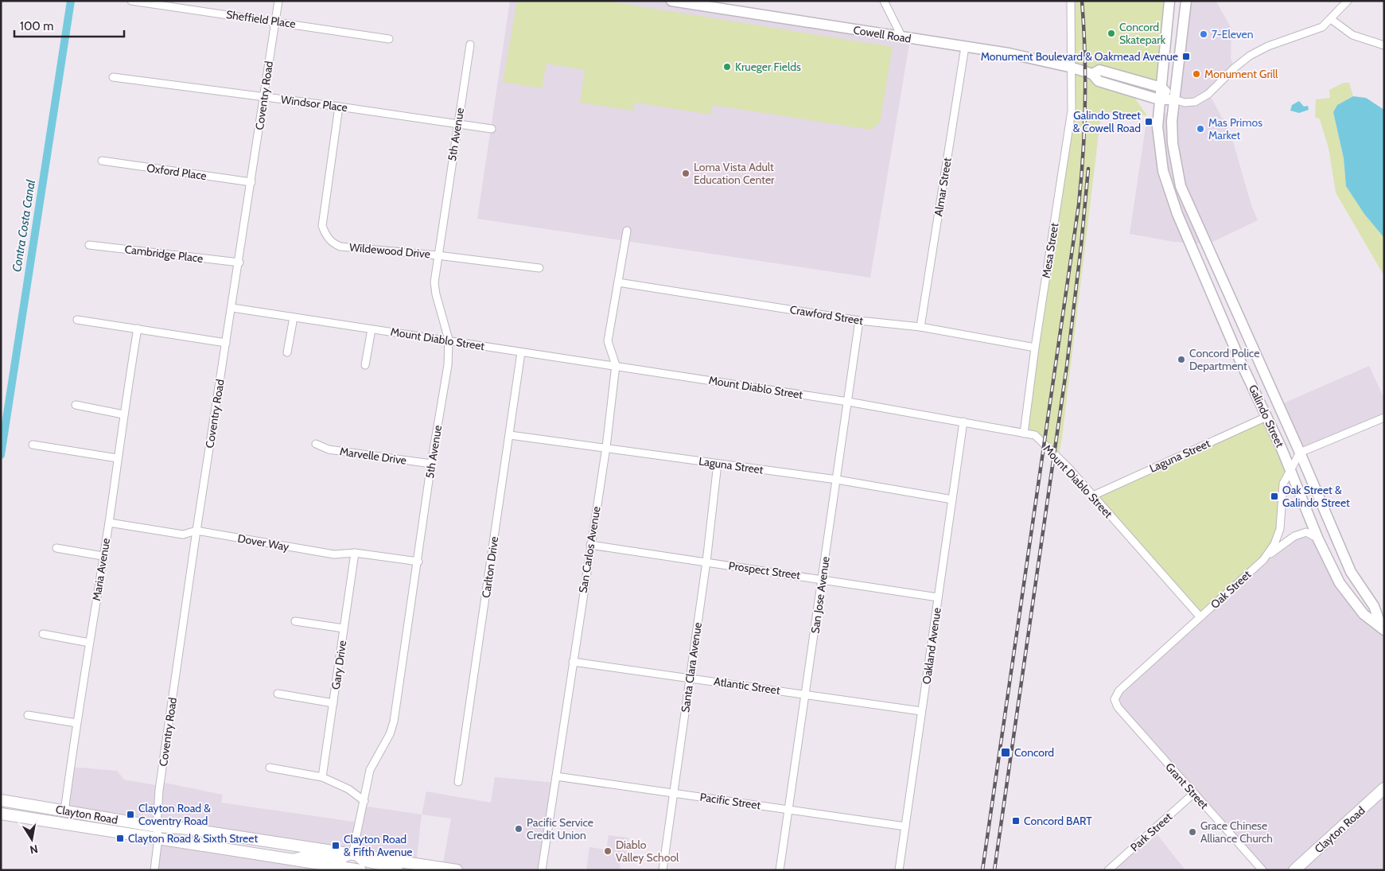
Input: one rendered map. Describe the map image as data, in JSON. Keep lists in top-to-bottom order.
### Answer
{
  "streets": {
    "main road": ["Cowell Road", "Galindo Street", "Clayton Road"],
    "street": [
      "Sheffield Place",
      "Coventry Road",
      "Windsor Place",
      "5th Avenue",
      "Oxford Place",
      "Almar Street",
      "Wildewood Drive",
      "Mesa Street",
      "Cambridge Place",
      "Crawford Street",
      "Mount Diablo Street",
      "Marvelle Drive",
      "Laguna Street",
      "Dover Way",
      "San Carlos Avenue",
      "Carlton Drive",
      "Maria Avenue",
      "Prospect Street",
      "Oak Street",
      "San Jose Avenue",
      "Oakland Avenue",
      "Gary Drive",
      "Santa Clara Avenue",
      "Atlantic Street",
      "Grant Street",
      "Pacific Street",
      "Park Street"
    ]
  },
  "crossings": [
    ["Sheffield Place", "Coventry Road"],
    ["Cowell Road", "Almar Street"],
    ["Cowell Road", "Mesa Street"],
    ["Cowell Road", "Galindo Street"],
    ["Coventry Road", "Windsor Place"],
    ["Coventry Road", "Oxford Place"],
    ["Coventry Road", "Cambridge Place"],
    ["Coventry Road", "Mount Diablo Street"],
    ["Coventry Road", "Dover Way"],
    ["Coventry Road", "Clayton Road"],
    ["Windsor Place", "5th Avenue"],
    ["Windsor Place", "Wildewood Drive"],
    ["5th Avenue", "Wildewood Drive"],
    ["5th Avenue", "Mount Diablo Street"],
    ["5th Avenue", "Marvelle Drive"],
    ["5th Avenue", "Dover Way"],
    ["5th Avenue", "Clayton Road"],
    ["Almar Street", "Crawford Street"],
    ["Mesa Street", "Crawford Street"],
    ["Mesa Street", "Mount Diablo Street"],
    ["Crawford Street", "San Carlos Avenue"],
    ["Crawford Street", "San Jose Avenue"],
    ["Mount Diablo Street", "Laguna Street"],
    ["Mount Diablo Street", "San Carlos Avenue"],
    ["Mount Diablo Street", "Carlton Drive"],
    ["Mount Diablo Street", "Oak Street"],
    ["Mount Diablo Street", "San Jose Avenue"],
    ["Mount Diablo Street", "Oakland Avenue"],
    ["Galindo Street", "Laguna Street"],
    ["Galindo Street", "Oak Street"],
    ["Laguna Street", "San Carlos Avenue"],
    ["Laguna Street", "Carlton Drive"],
    ["Laguna Street", "San Jose Avenue"],
    ["Laguna Street", "Oakland Avenue"],
    ["Laguna Street", "Santa Clara Avenue"],
    ["Dover Way", "Maria Avenue"],
    ["Dover Way", "Gary Drive"],
    ["San Carlos Avenue", "Prospect Street"],
    ["San Carlos Avenue", "Atlantic Street"],
    ["San Carlos Avenue", "Pacific Street"],
    ["Maria Avenue", "Clayton Road"],
    ["Prospect Street", "San Jose Avenue"],
    ["Prospect Street", "Oakland Avenue"],
    ["Prospect Street", "Santa Clara Avenue"],
    ["Oak Street", "Grant Street"],
    ["San Jose Avenue", "Atlantic Street"],
    ["San Jose Avenue", "Pacific Street"],
    ["Oakland Avenue", "Atlantic Street"],
    ["Oakland Avenue", "Pacific Street"],
    ["Santa Clara Avenue", "Atlantic Street"],
    ["Santa Clara Avenue", "Pacific Street"],
    ["Grant Street", "Park Street"]
  ],
  "water": ["Contra Costa Canal"],
  "places": {
    "other": [
      "Concord Skatepark",
      "7-Eleven",
      "Krueger Fields",
      "Monument Grill",
      "Mas Primos Market",
      "Loma Vista Adult Education Center",
      "Concord Police Department",
      "Pacific Service Credit Union",
      "Grace Chinese Alliance Church",
      "Diablo Valley School"
    ],
    "transit": [
      "Monument Boulevard & Oakmead Avenue",
      "Galindo Street & Cowell Road",
      "Oak Street & Galindo Street",
      "Concord",
      "Clayton Road & Coventry Road",
      "Concord BART",
      "Clayton Road & Sixth Street",
      "Clayton Road & Fifth Avenue"
    ]
  },
  "scale_bar": "100 m",
  "north": "bottom"
}
